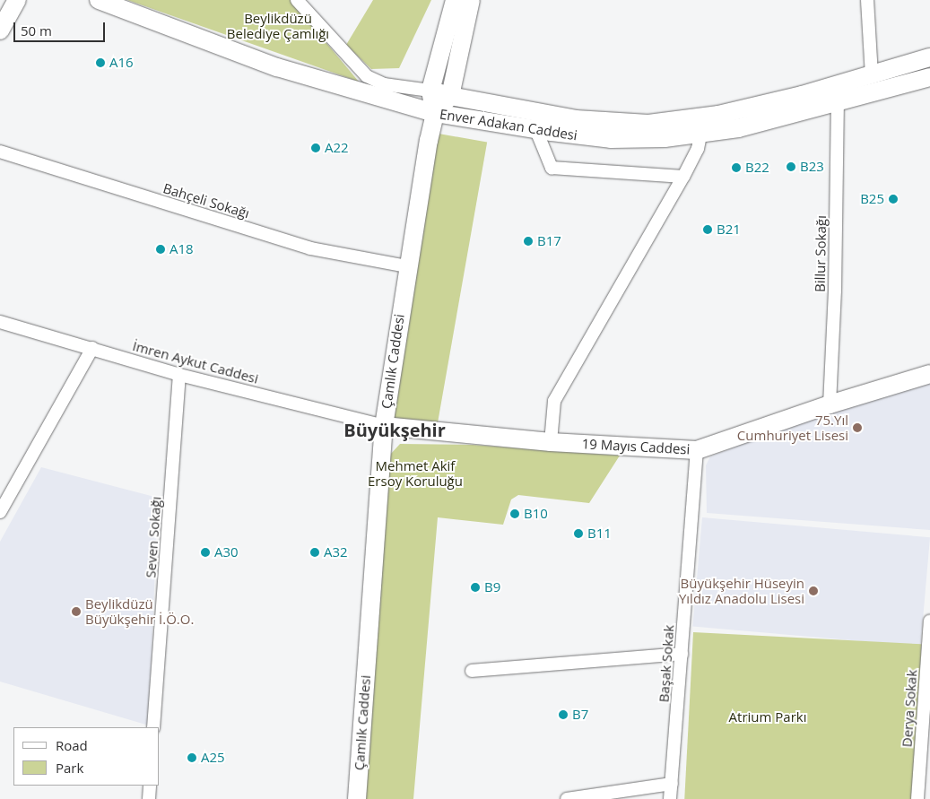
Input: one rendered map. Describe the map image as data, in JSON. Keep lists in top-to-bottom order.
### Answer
{
  "streets": {
    "street": [
      "Enver Adakan Caddesi",
      "Bahçeli Sokağı",
      "Billur Sokağı",
      "Çamlık Caddesi",
      "İmren Aykut Caddesi",
      "19 Mayıs Caddesi",
      "Seven Sokağı",
      "Başak Sokak",
      "Derya Sokak"
    ]
  },
  "crossings": [
    ["Enver Adakan Caddesi", "Billur Sokağı"],
    ["Enver Adakan Caddesi", "Çamlık Caddesi"],
    ["Bahçeli Sokağı", "Çamlık Caddesi"],
    ["Billur Sokağı", "19 Mayıs Caddesi"],
    ["Çamlık Caddesi", "İmren Aykut Caddesi"],
    ["Çamlık Caddesi", "19 Mayıs Caddesi"],
    ["İmren Aykut Caddesi", "19 Mayıs Caddesi"],
    ["İmren Aykut Caddesi", "Seven Sokağı"],
    ["19 Mayıs Caddesi", "Başak Sokak"]
  ],
  "districts": ["Büyükşehir"],
  "parks": ["Beylikdüzü Belediye Çamlığı", "Mehmet Akif Ersoy Koruluğu", "Atrium Parkı"],
  "places": [
    "A16",
    "A22",
    "B23",
    "B22",
    "B25",
    "B21",
    "B17",
    "A18",
    "75.Yıl Cumhuriyet Lisesi",
    "B10",
    "B11",
    "A30",
    "A32",
    "B9",
    "Büyükşehir Hüseyin Yıldız Anadolu Lisesi",
    "Beylikdüzü Büyükşehir İ.Ö.O.",
    "B7",
    "A25"
  ],
  "legend": ["Road", "Park"],
  "scale_bar": "50 m"
}
